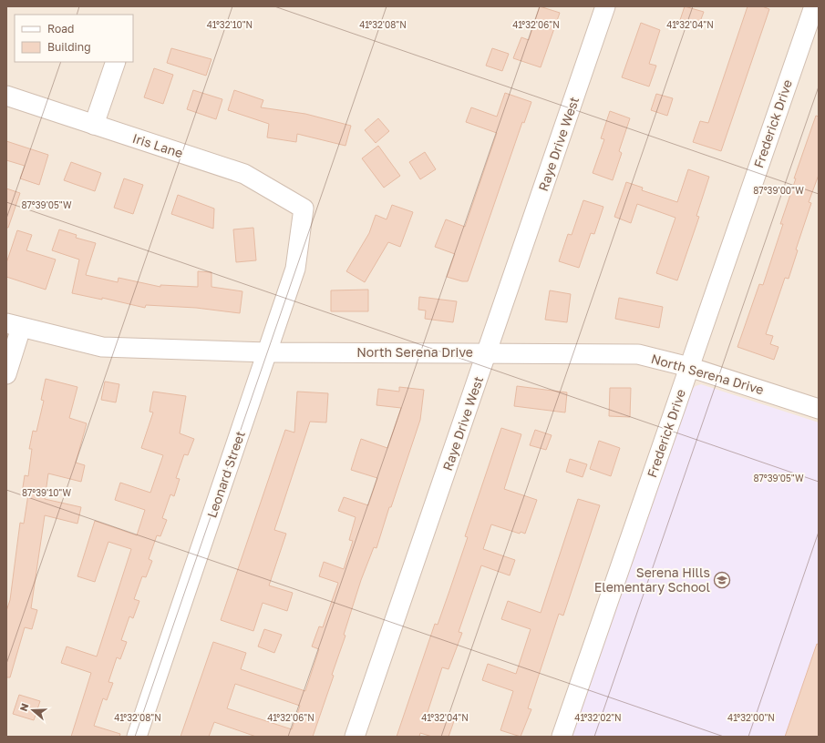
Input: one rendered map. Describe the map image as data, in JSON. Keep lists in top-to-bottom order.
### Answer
{
  "streets": {
    "street": [
      "Frederick Drive",
      "Raye Drive West",
      "Iris Lane",
      "North Serena Drive",
      "Leonard Street"
    ]
  },
  "crossings": [
    ["Frederick Drive", "North Serena Drive"],
    ["Raye Drive West", "North Serena Drive"],
    ["Iris Lane", "Leonard Street"],
    ["North Serena Drive", "Leonard Street"]
  ],
  "places": {
    "school or university": ["Serena Hills Elementary School"]
  },
  "legend": ["Road", "Building"],
  "north": "left",
  "coordinates": [
    "41°32'10\"N",
    "41°32'08\"N",
    "41°32'06\"N",
    "41°32'04\"N",
    "87°39'00\"W",
    "87°39'05\"W",
    "87°39'10\"W",
    "41°32'02\"N",
    "41°32'00\"N"
  ]
}
